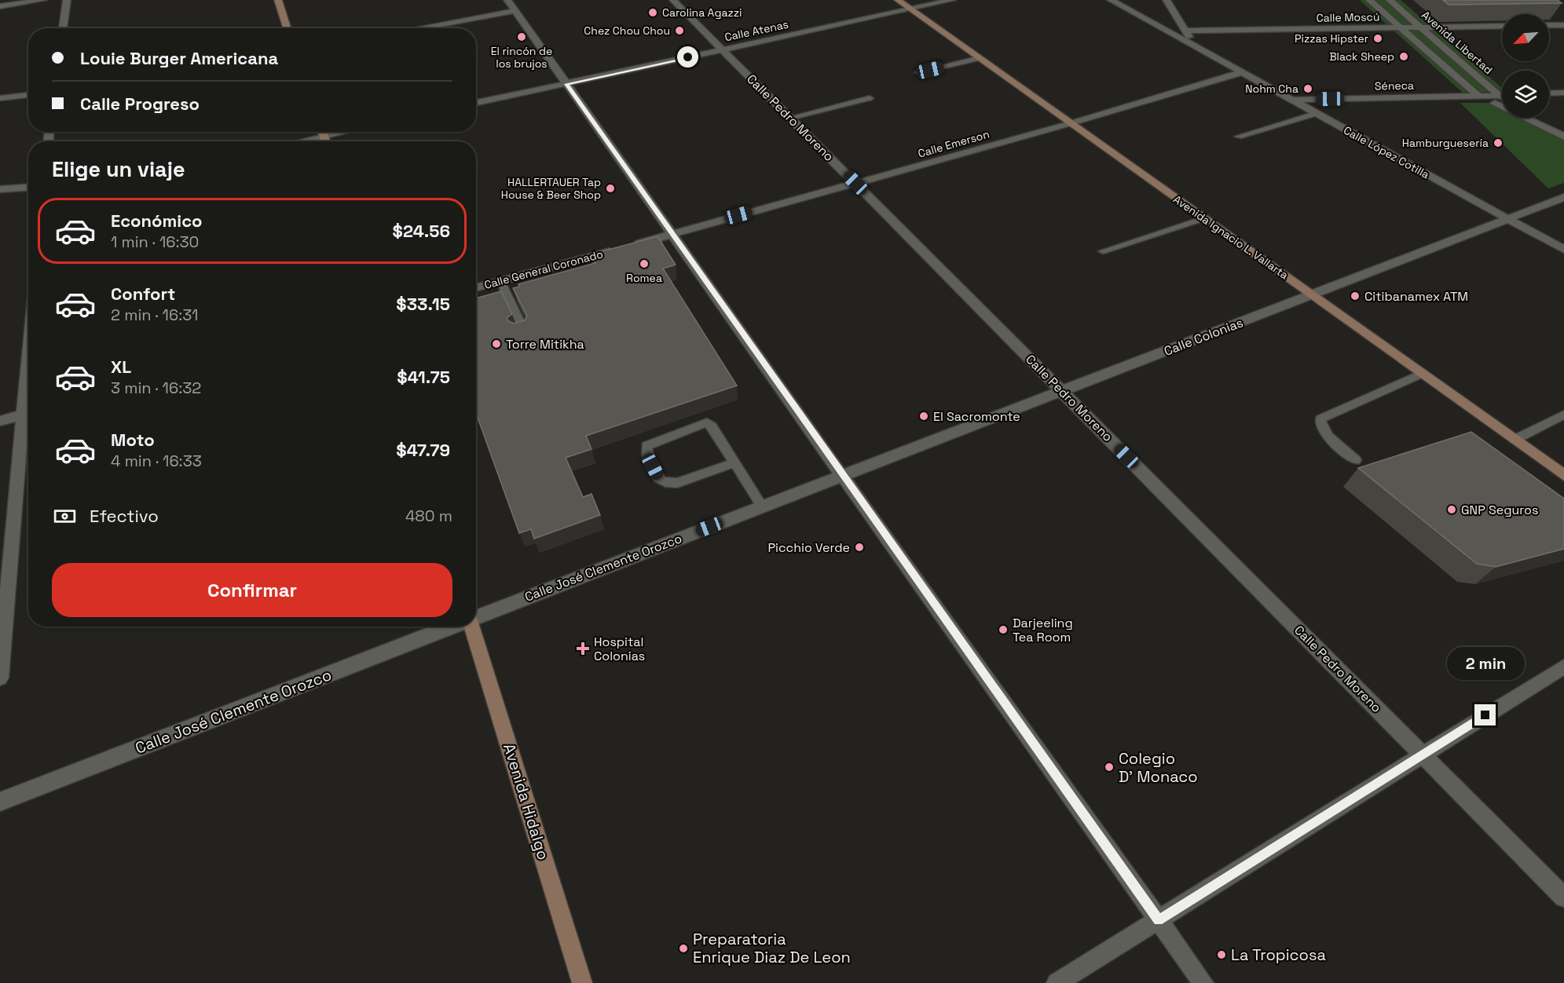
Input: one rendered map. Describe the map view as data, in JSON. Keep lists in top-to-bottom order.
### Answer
{
  "streets": {
    "main road": ["Avenida Ignacio L. Vallarta", "Avenida Hidalgo"],
    "street": [
      "Calle Moscú",
      "Calle Atenas",
      "Avenida Libertad",
      "Séneca",
      "Calle Pedro Moreno",
      "Calle Emerson",
      "Calle López Cotilla",
      "Calle General Coronado",
      "Calle Colonias",
      "Calle José Clemente Orozco"
    ]
  },
  "crossings": [
    ["Calle Moscú", "Avenida Libertad"],
    ["Calle Atenas", "Calle Pedro Moreno"],
    ["Calle Atenas", "Avenida Ignacio L. Vallarta"],
    ["Avenida Libertad", "Séneca"],
    ["Séneca", "Calle López Cotilla"],
    ["Calle Pedro Moreno", "Calle Emerson"],
    ["Calle Pedro Moreno", "Calle Colonias"],
    ["Calle Emerson", "Calle López Cotilla"],
    ["Calle Emerson", "Avenida Ignacio L. Vallarta"],
    ["Calle Emerson", "Calle General Coronado"],
    ["Calle López Cotilla", "Calle Colonias"],
    ["Avenida Ignacio L. Vallarta", "Calle Colonias"],
    ["Calle Colonias", "Calle José Clemente Orozco"]
  ],
  "places": {
    "other": [
      "Carolina Agazzi",
      "Chez Chou Chou",
      "El rincón de los brujos",
      "Pizzas Hipster",
      "Black Sheep",
      "Nohm Cha",
      "Hamburguesería",
      "HALLERTAUER Tap House & Beer Shop",
      "Romea",
      "Citibanamex ATM",
      "Torre Mitikha",
      "El Sacromonte",
      "GNP Seguros",
      "Picchio Verde",
      "Darjeeling Tea Room",
      "Colegio D' Monaco",
      "Preparatoria Enrique Diaz De Leon",
      "La Tropicosa"
    ],
    "health": ["Hospital Colonias"]
  },
  "north": "bottom left",
  "page": {
    "banner": ["Louie Burger Americana", "Calle Progreso"],
    "heading": "Elige un viaje",
    "list": [
      {
        "name": "Económico",
        "note": "1 min · 16:30",
        "value": "$24.56"
      },
      {
        "name": "Confort",
        "note": "2 min · 16:31",
        "value": "$33.15"
      },
      {
        "name": "XL",
        "note": "3 min · 16:32",
        "value": "$41.75"
      },
      {
        "name": "Moto",
        "note": "4 min · 16:33",
        "value": "$47.79"
      }
    ],
    "pay": ["Efectivo", "480 m"],
    "buttons": "Confirmar",
    "bubble": "2 min"
  }
}
